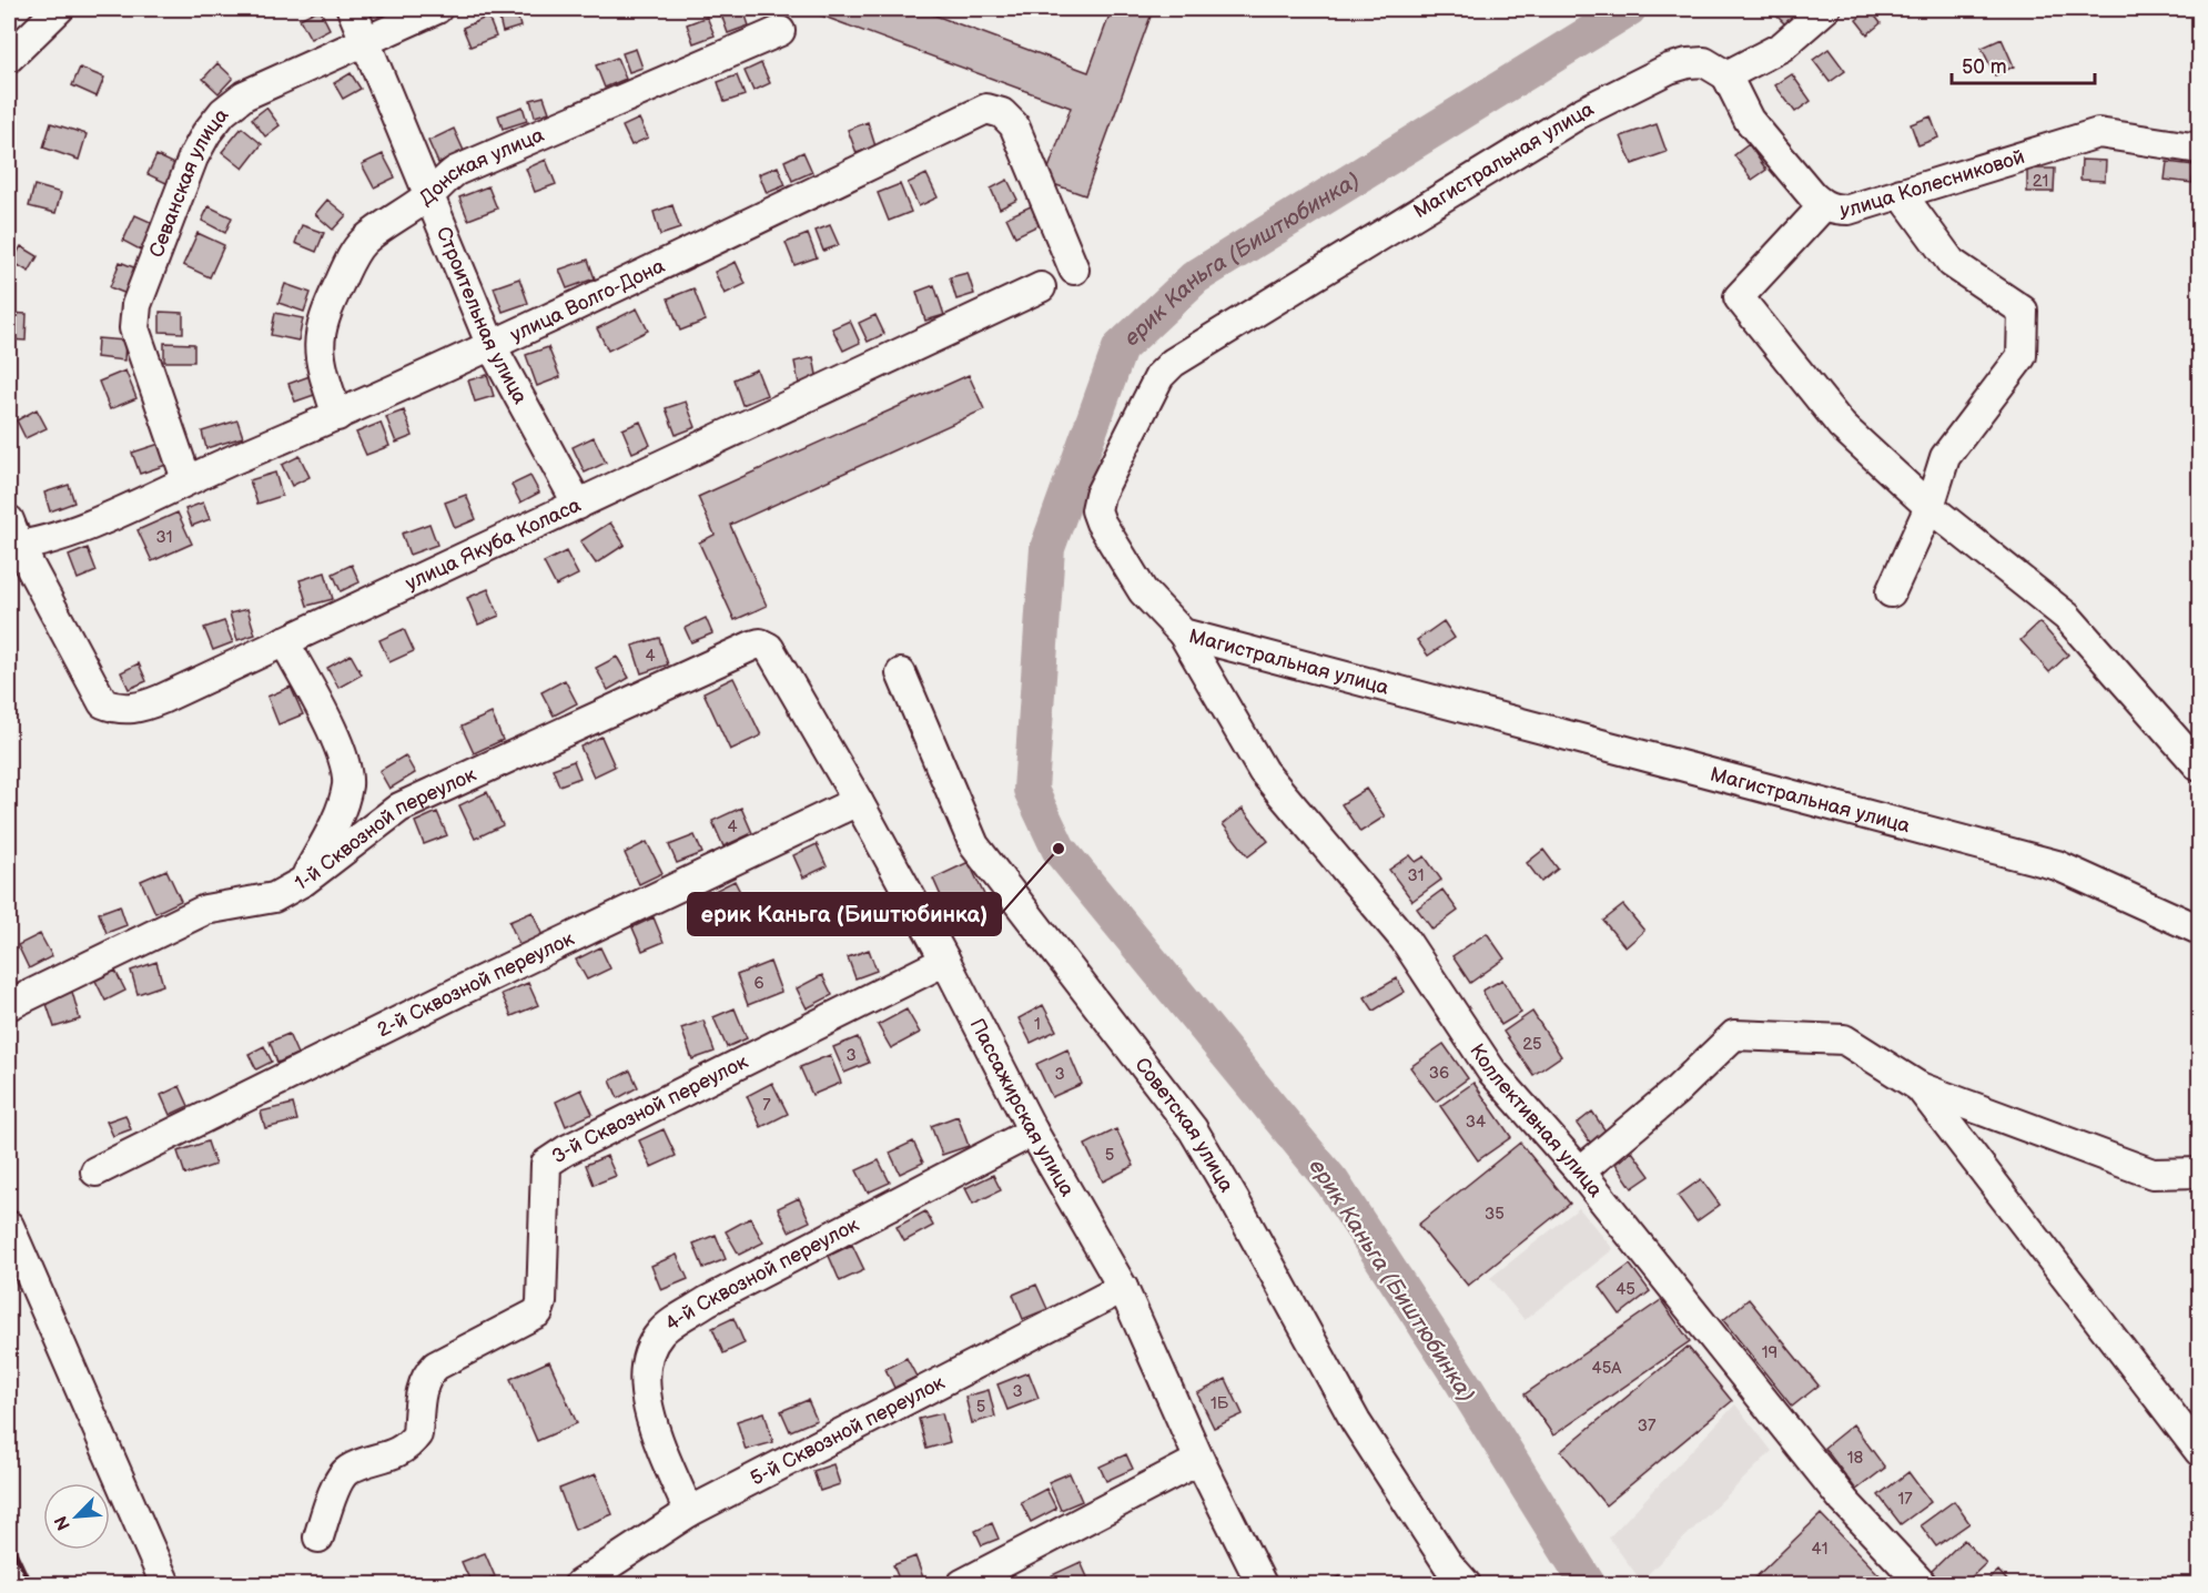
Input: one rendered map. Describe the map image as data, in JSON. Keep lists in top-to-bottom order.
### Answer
{
  "streets": {
    "street": [
      "Магистральная улица",
      "Донская улица",
      "улица Колесниковой",
      "Севанская улица",
      "улица Волго-Дона",
      "Строительная улица",
      "улица Якуба Коласа",
      "1-й Сквозной переулок",
      "2-й Сквозной переулок",
      "Пассажирская улица",
      "3-й Сквозной переулок",
      "Коллективная улица",
      "Советская улица",
      "4-й Сквозной переулок",
      "5-й Сквозной переулок"
    ]
  },
  "crossings": [
    ["Магистральная улица", "улица Колесниковой"],
    ["Магистральная улица", "Коллективная улица"],
    ["Донская улица", "улица Волго-Дона"],
    ["Донская улица", "Строительная улица"],
    ["Севанская улица", "улица Волго-Дона"],
    ["Севанская улица", "Строительная улица"],
    ["улица Волго-Дона", "Строительная улица"],
    ["улица Волго-Дона", "улица Якуба Коласа"],
    ["Строительная улица", "улица Якуба Коласа"],
    ["1-й Сквозной переулок", "Пассажирская улица"],
    ["2-й Сквозной переулок", "Пассажирская улица"],
    ["Пассажирская улица", "3-й Сквозной переулок"],
    ["Пассажирская улица", "4-й Сквозной переулок"],
    ["Пассажирская улица", "5-й Сквозной переулок"],
    ["4-й Сквозной переулок", "5-й Сквозной переулок"]
  ],
  "water": ["ерик Каньга (Биштюбинка)"],
  "places": ["ерик Каньга (Биштюбинка)"],
  "house_numbers": [
    "21",
    "31",
    "4",
    "4",
    "31",
    "6",
    "1",
    "25",
    "3",
    "36",
    "3",
    "7",
    "34",
    "5",
    "35",
    "45",
    "19",
    "45А",
    "3",
    "1Б",
    "5",
    "37",
    "18",
    "17",
    "41"
  ],
  "scale_bar": "50 m",
  "north": "bottom left"
}
